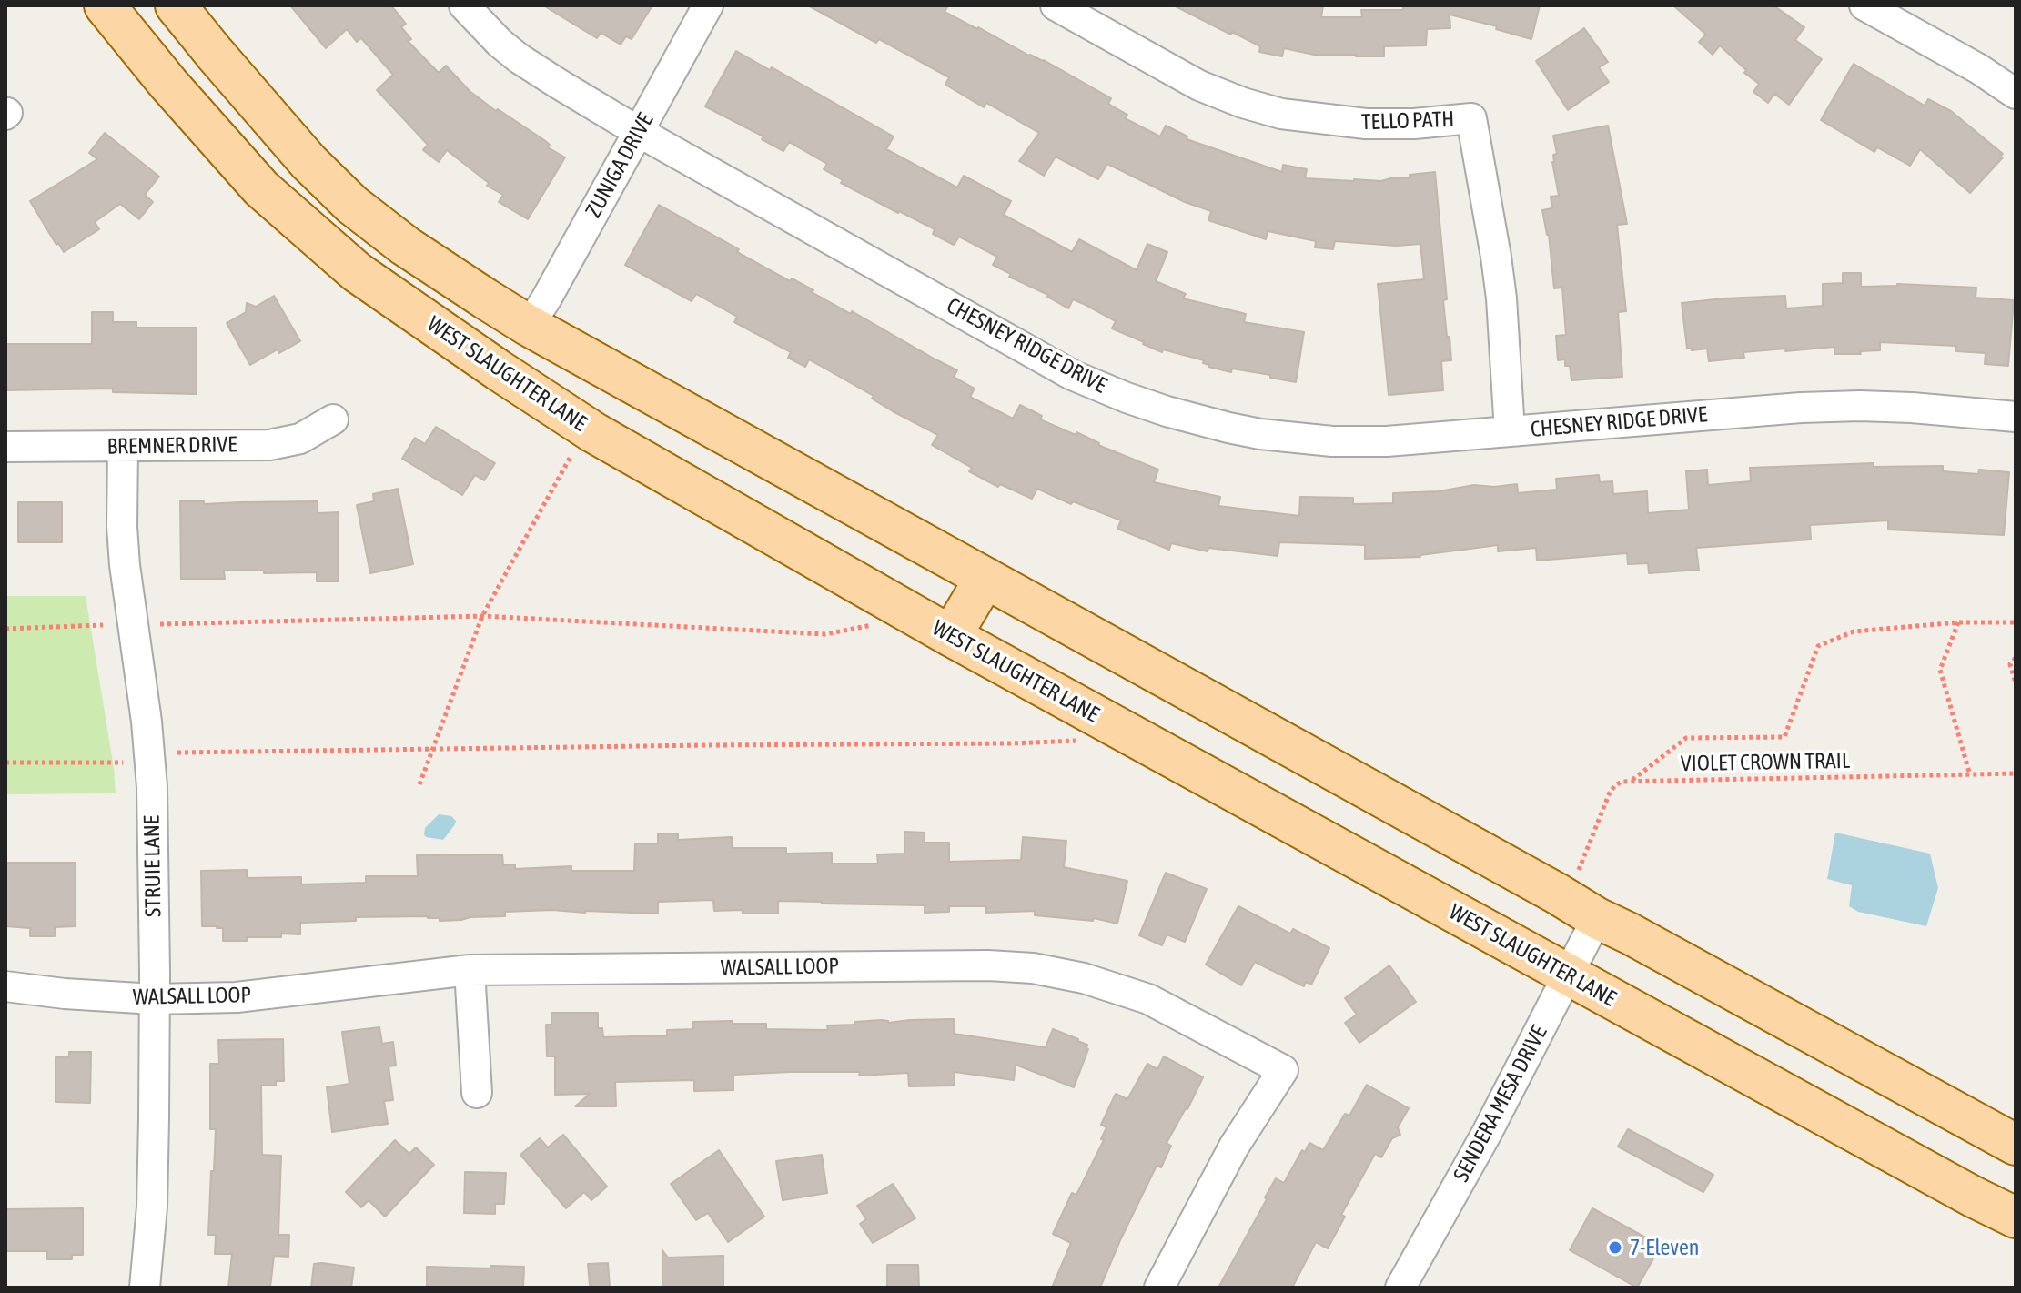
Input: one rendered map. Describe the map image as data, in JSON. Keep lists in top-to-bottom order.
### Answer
{
  "streets": {
    "main road": ["WEST SLAUGHTER LANE"],
    "street": [
      "TELLO PATH",
      "ZUNIGA DRIVE",
      "CHESNEY RIDGE DRIVE",
      "BREMNER DRIVE",
      "STRUIE LANE",
      "WALSALL LOOP",
      "SENDERA MESA DRIVE"
    ],
    "path": ["VIOLET CROWN TRAIL"]
  },
  "crossings": [
    ["TELLO PATH", "CHESNEY RIDGE DRIVE"],
    ["ZUNIGA DRIVE", "CHESNEY RIDGE DRIVE"],
    ["WEST SLAUGHTER LANE", "SENDERA MESA DRIVE"],
    ["BREMNER DRIVE", "STRUIE LANE"],
    ["STRUIE LANE", "WALSALL LOOP"]
  ],
  "places": ["7-Eleven"]
}
